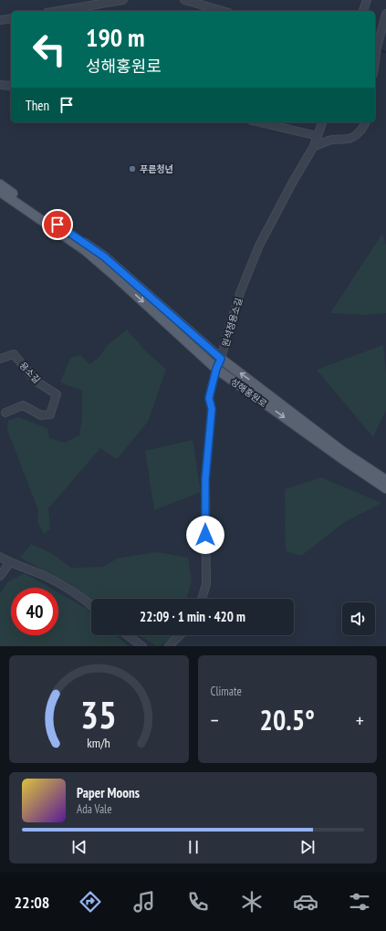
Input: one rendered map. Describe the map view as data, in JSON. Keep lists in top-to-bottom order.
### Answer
{
  "streets": {
    "main road": ["성해홍원로"],
    "street": ["원석정용소길", "용소길"]
  },
  "crossings": [
    ["원석정용소길", "성해홍원로"]
  ],
  "places": ["푸른청년"],
  "page": {
    "turn": ["190 m", "성해홍원로"],
    "then": "Then",
    "limit": "40",
    "trip": "22:09 · 1 min · 420 m",
    "tile": "Climate",
    "heat": ["−", "20.5°", "+"],
    "song": ["Paper Moons", "Ada Vale"],
    "tabs": "22:08",
    "gauge": ["35", "km/h"]
  }
}
